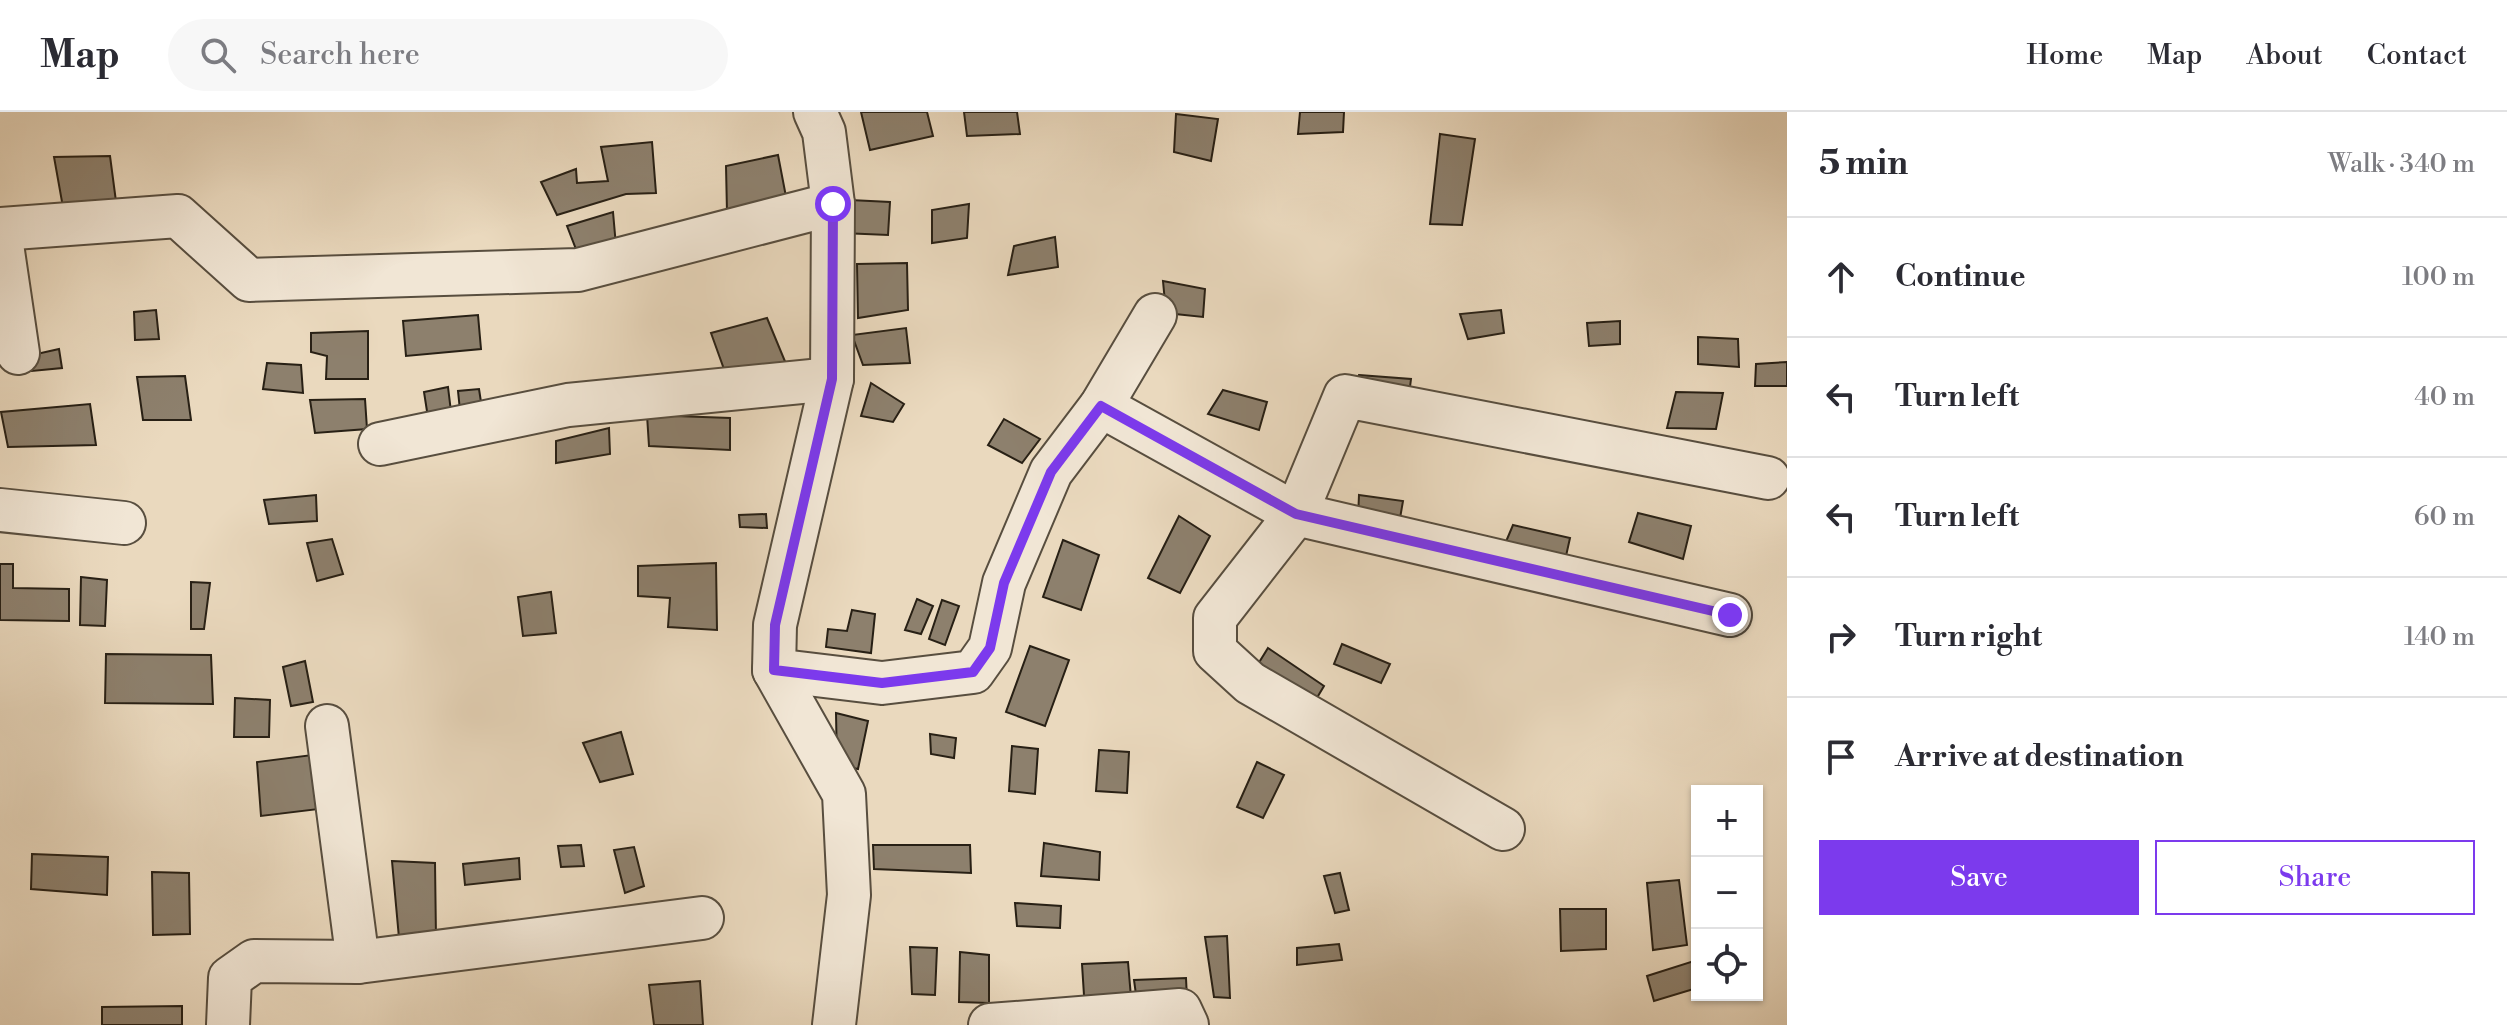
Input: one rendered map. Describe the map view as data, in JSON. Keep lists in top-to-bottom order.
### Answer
{
  "page": {
    "header": "Map",
    "search": "Search here",
    "nav": [
      "Home",
      "Map",
      "About",
      "Contact"
    ],
    "heading": ["5 min", "Walk · 340 m"],
    "list": [
      ["Continue", "100 m"],
      ["Turn left", "40 m"],
      ["Turn left", "60 m"],
      ["Turn right", "140 m"],
      "Arrive at destination"
    ],
    "map_buttons": ["+", "−"],
    "buttons": ["Save", "Share"]
  }
}
